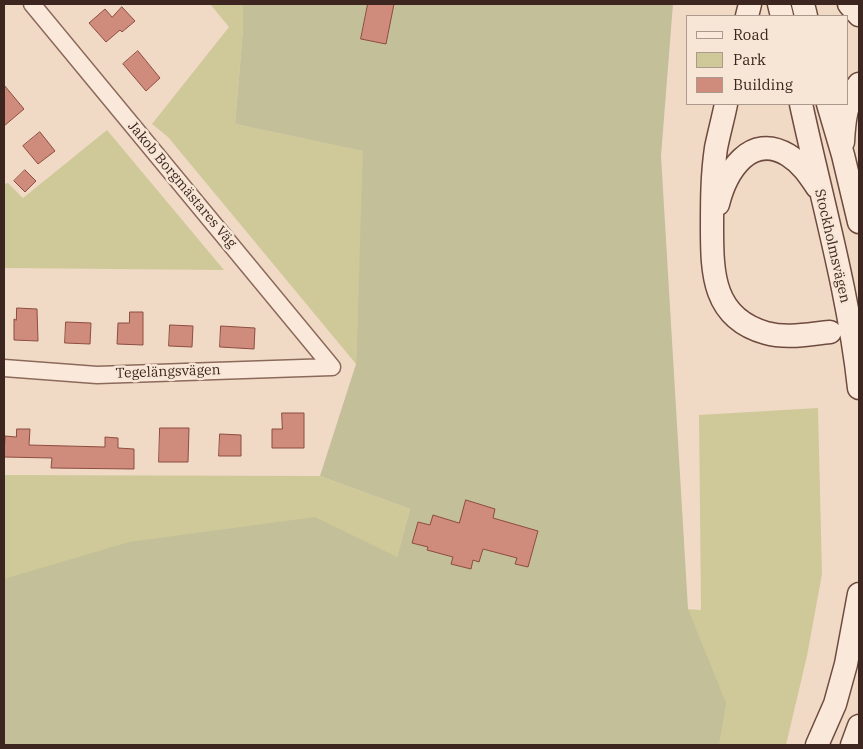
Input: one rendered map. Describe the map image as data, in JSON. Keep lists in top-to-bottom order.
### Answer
{
  "streets": {
    "main road": ["Stockholmsvägen"],
    "street": ["Jakob Borgmästares Väg", "Tegelängsvägen"]
  },
  "crossings": [
    ["Jakob Borgmästares Väg", "Tegelängsvägen"]
  ],
  "legend": ["Road", "Park", "Building"]
}
